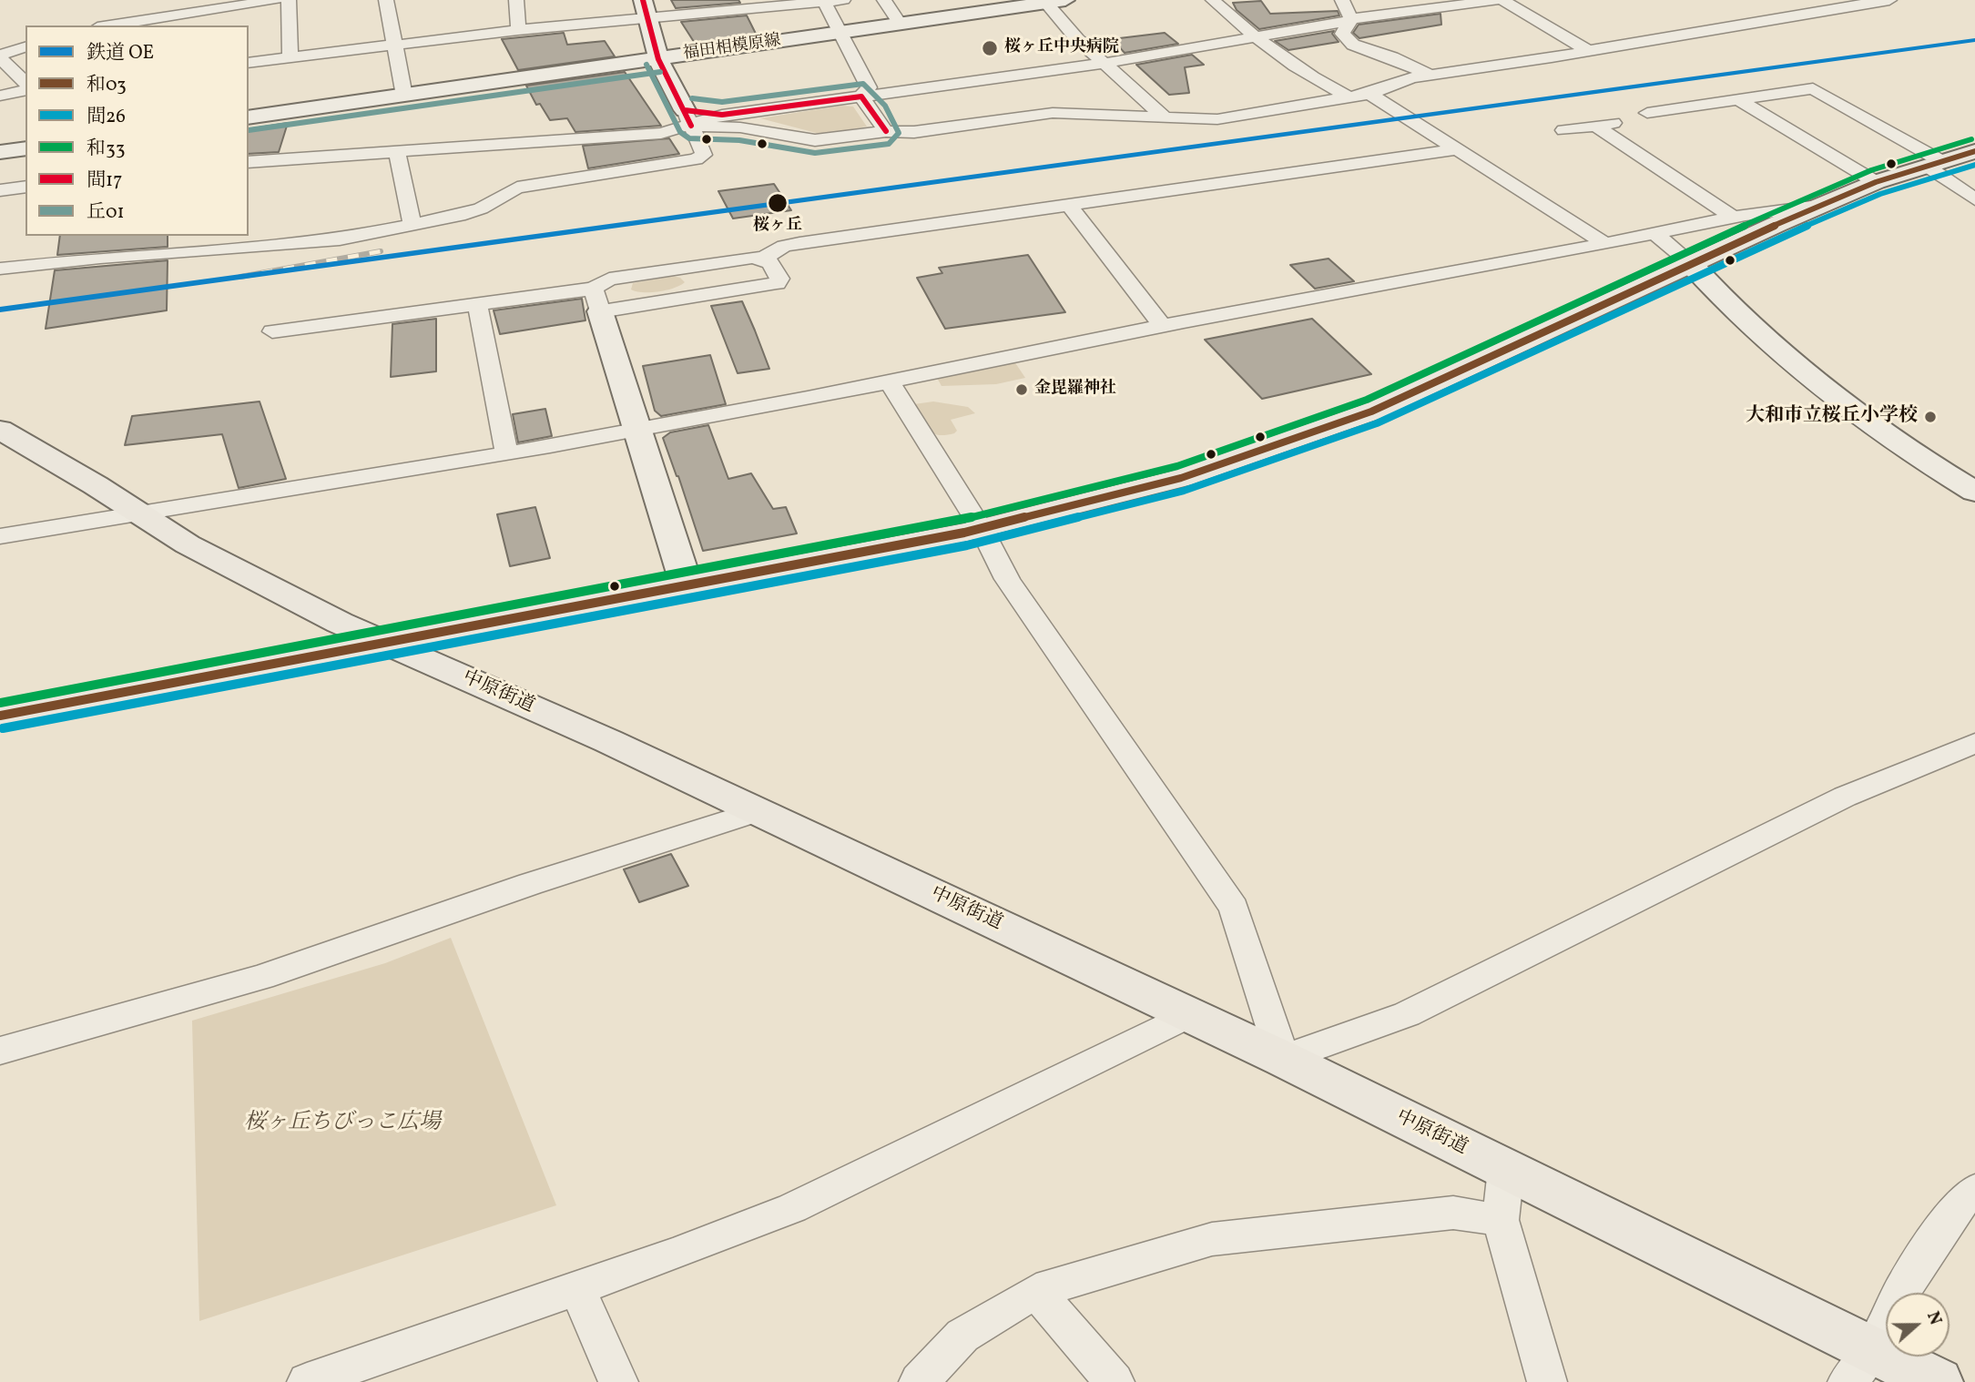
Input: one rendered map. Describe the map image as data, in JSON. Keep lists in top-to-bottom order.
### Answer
{
  "streets": {
    "main road": ["中原街道"],
    "street": ["福田相模原線"]
  },
  "parks": ["桜ヶ丘ちびっこ広場"],
  "places": [
    "桜ヶ丘中央病院",
    "桜ヶ丘",
    "金毘羅神社",
    "大和市立桜丘小学校"
  ],
  "lines": [
    "transit line 間17",
    "rail line OE",
    "transit line 丘01",
    "transit line 和33",
    "transit line 和03",
    "transit line 間26"
  ],
  "legend": [
    "鉄道 OE",
    "和03",
    "間26",
    "和33",
    "間17",
    "丘01"
  ],
  "north": "right"
}
